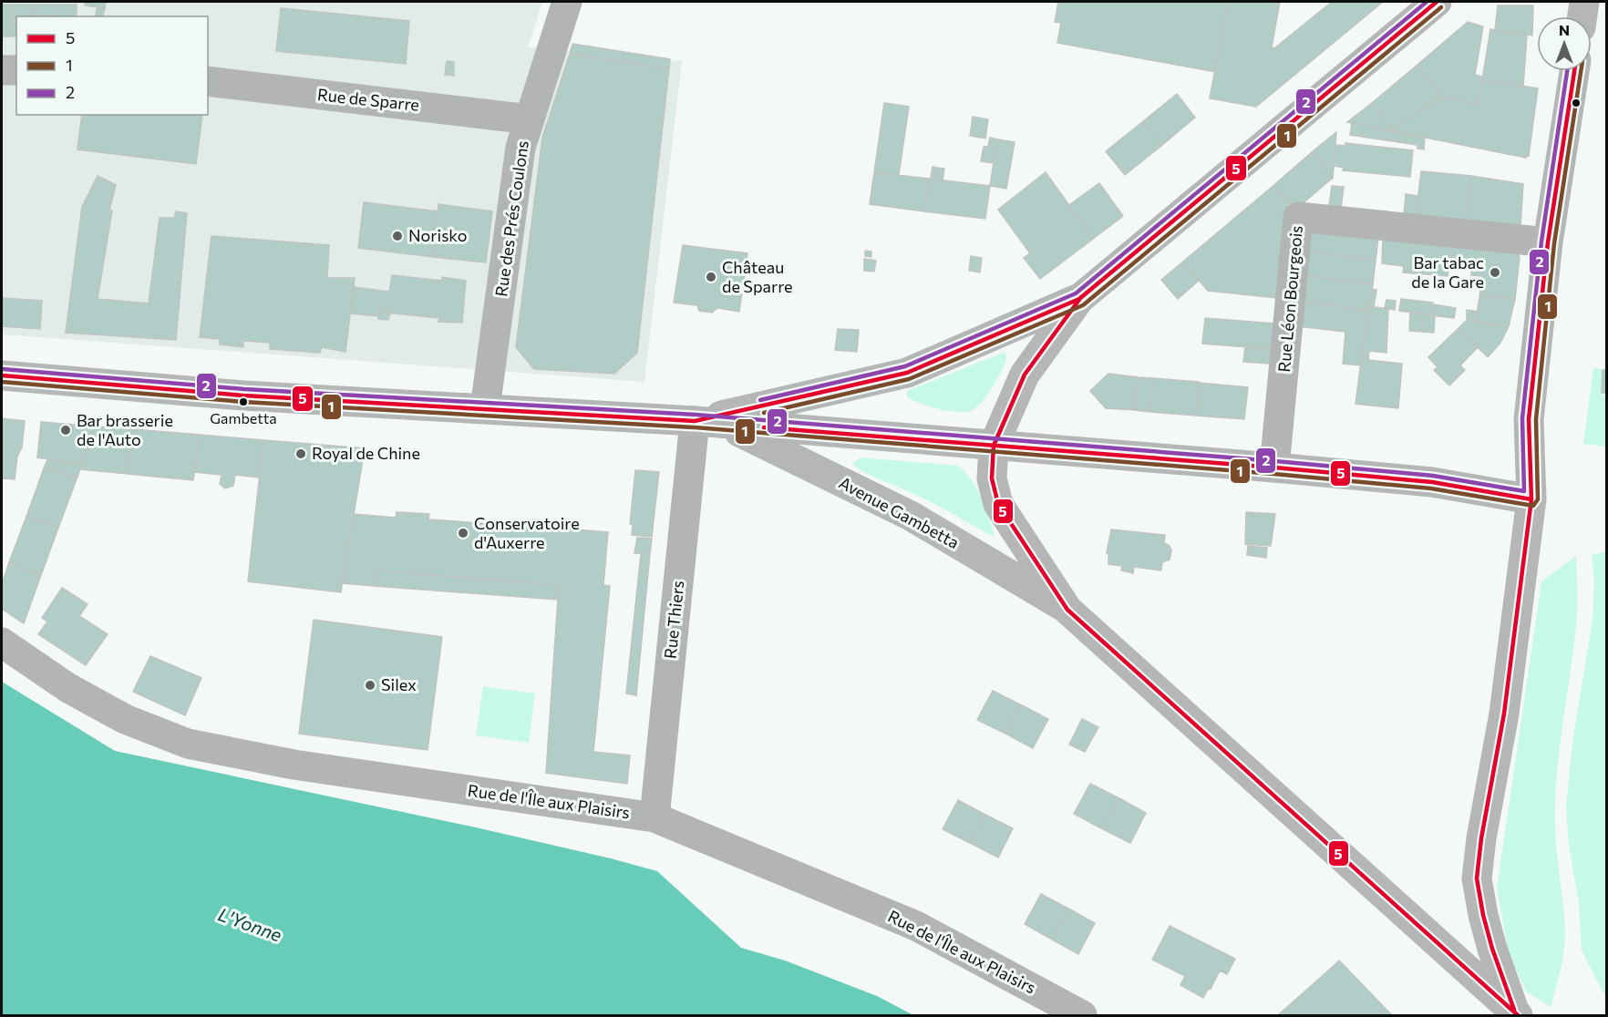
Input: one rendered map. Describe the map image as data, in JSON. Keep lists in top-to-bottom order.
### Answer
{
  "streets": {
    "main road": ["Avenue Gambetta"],
    "street": [
      "Rue de Sparre",
      "Rue des Prés Coulons",
      "Rue Léon Bourgeois",
      "Rue Thiers",
      "Rue de l'Île aux Plaisirs"
    ]
  },
  "crossings": [
    ["Rue de Sparre", "Rue des Prés Coulons"],
    ["Rue des Prés Coulons", "Avenue Gambetta"],
    ["Rue Léon Bourgeois", "Avenue Gambetta"],
    ["Avenue Gambetta", "Rue Thiers"],
    ["Rue Thiers", "Rue de l'Île aux Plaisirs"]
  ],
  "water": ["L'Yonne"],
  "places": [
    "Norisko",
    "Bar tabac de la Gare",
    "Château de Sparre",
    "Gambetta",
    "Bar brasserie de l'Auto",
    "Royal de Chine",
    "Conservatoire d'Auxerre",
    "Silex"
  ],
  "lines": ["transit line 5", "transit line 2", "transit line 1"],
  "legend": ["5", "1", "2"],
  "north": "top"
}
